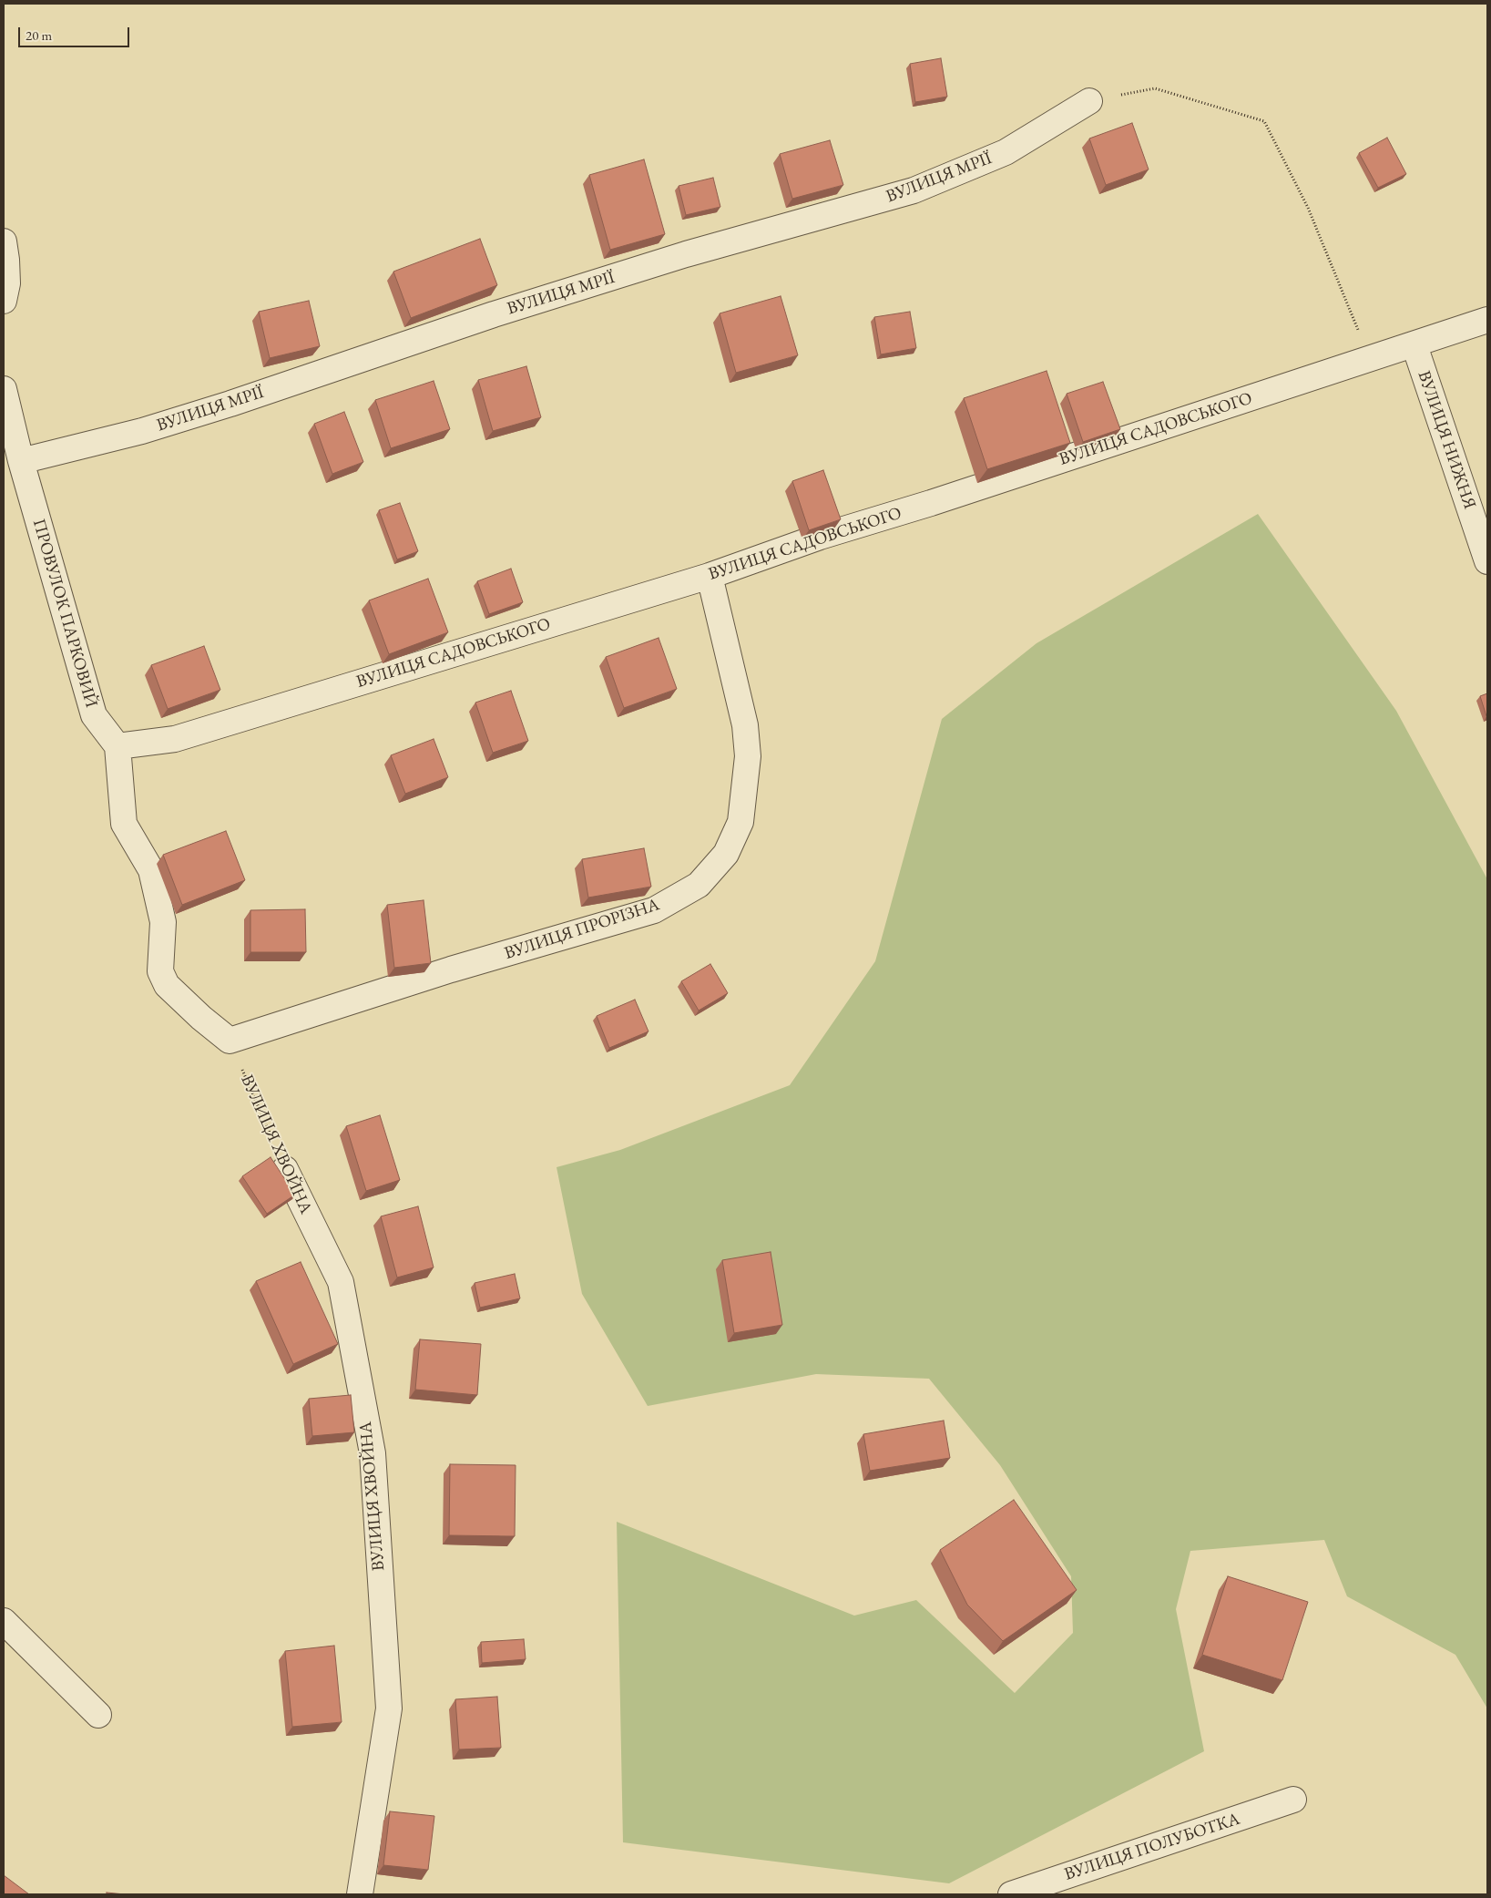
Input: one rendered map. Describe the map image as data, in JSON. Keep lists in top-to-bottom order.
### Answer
{
  "streets": {
    "street": [
      "ВУЛИЦЯ МРІЇ",
      "ВУЛИЦЯ САДОВСЬКОГО",
      "ВУЛИЦЯ НИЖНЯ",
      "ПРОВУЛОК ПАРКОВИЙ",
      "ВУЛИЦЯ ПРОРІЗНА",
      "ВУЛИЦЯ ХВОЙНА",
      "ВУЛИЦЯ ПОЛУБОТКА"
    ]
  },
  "crossings": [
    ["ВУЛИЦЯ МРІЇ", "ПРОВУЛОК ПАРКОВИЙ"],
    ["ВУЛИЦЯ САДОВСЬКОГО", "ВУЛИЦЯ НИЖНЯ"],
    ["ВУЛИЦЯ САДОВСЬКОГО", "ПРОВУЛОК ПАРКОВИЙ"],
    ["ВУЛИЦЯ САДОВСЬКОГО", "ВУЛИЦЯ ПРОРІЗНА"],
    ["ВУЛИЦЯ ПРОРІЗНА", "ВУЛИЦЯ ХВОЙНА"]
  ],
  "scale_bar": "20 m"
}
